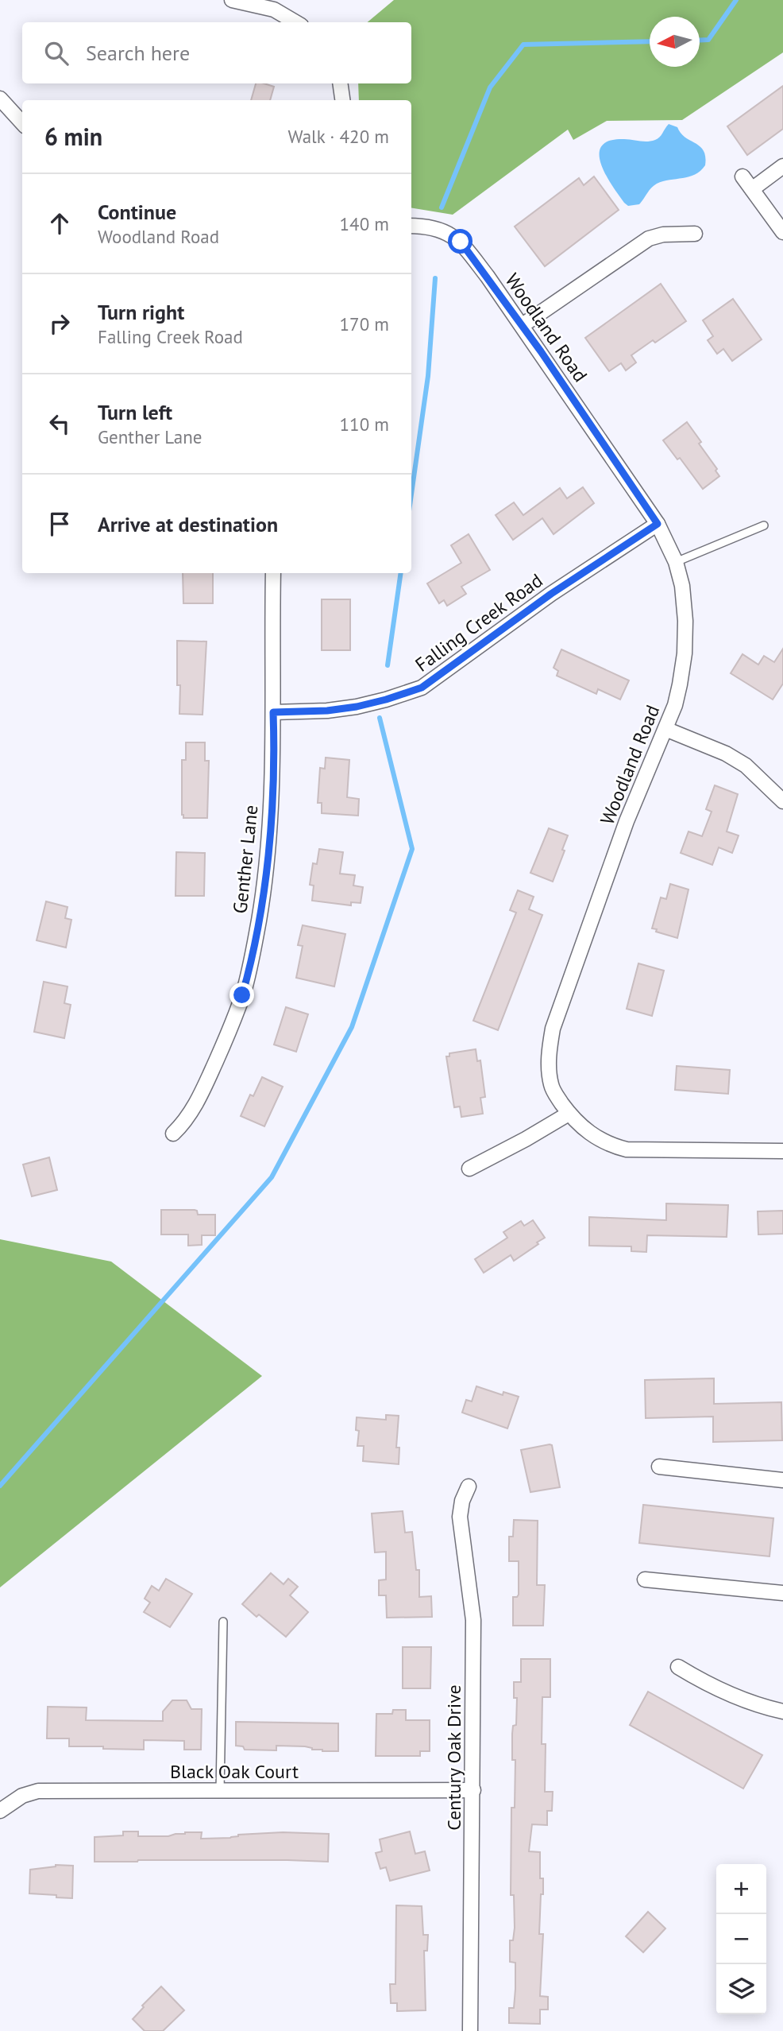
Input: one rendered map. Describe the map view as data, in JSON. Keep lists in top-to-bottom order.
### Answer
{
  "streets": {
    "street": [
      "Woodland Road",
      "Falling Creek Road",
      "Genther Lane",
      "Century Oak Drive",
      "Black Oak Court"
    ]
  },
  "crossings": [
    ["Woodland Road", "Falling Creek Road"],
    ["Falling Creek Road", "Genther Lane"],
    ["Century Oak Drive", "Black Oak Court"]
  ],
  "north": "left",
  "page": {
    "search": "Search here",
    "heading": ["6 min", "Walk · 420 m"],
    "list": [
      ["Continue", "Woodland Road", "140 m"],
      ["Turn right", "Falling Creek Road", "170 m"],
      ["Turn left", "Genther Lane", "110 m"],
      "Arrive at destination"
    ],
    "map_buttons": ["+", "−"]
  }
}
